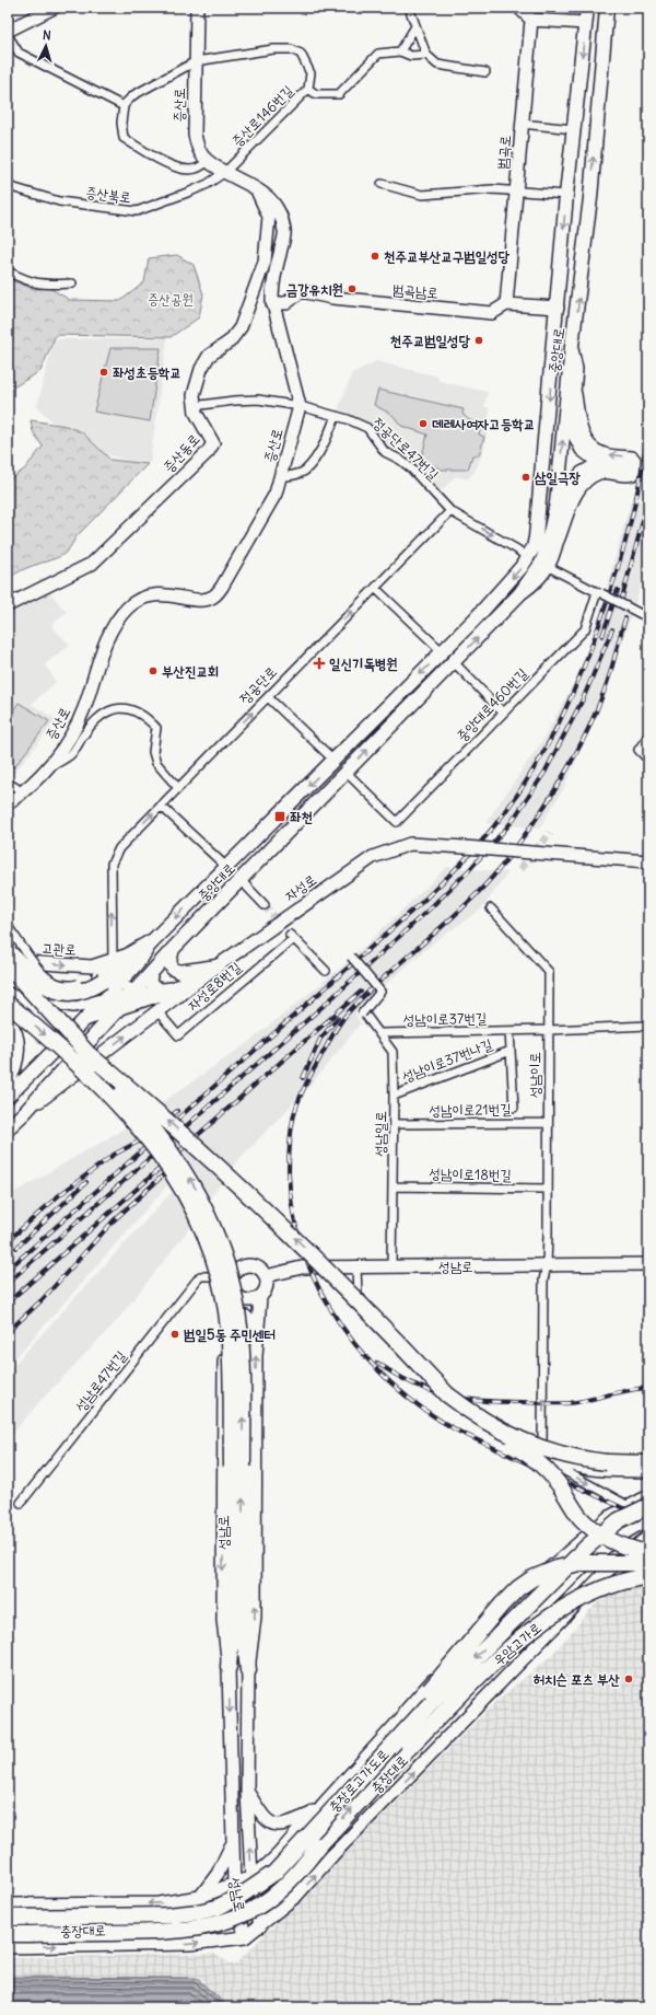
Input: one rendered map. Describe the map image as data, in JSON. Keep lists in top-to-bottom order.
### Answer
{
  "streets": {
    "highway": ["성남로", "우암고가로", "충장로고가도로"],
    "main road": [
      "증산로",
      "범곡로",
      "범곡남로",
      "중앙대로",
      "증산동로",
      "자성로",
      "고관로",
      "충장대로"
    ],
    "street": [
      "증산로146번길",
      "증산북로",
      "정공단로47번길",
      "정공단로",
      "중앙대로460번길",
      "자성로8번길",
      "성남이로37번길",
      "성남이로37번나길",
      "성남이로",
      "성남이로21번길",
      "성남일로",
      "성남이로18번길",
      "성남로47번길"
    ]
  },
  "crossings": [
    ["증산로", "증산로146번길"],
    ["증산로", "증산북로"],
    ["증산로", "범곡남로"],
    ["증산로", "정공단로47번길"],
    ["증산로146번길", "증산북로"],
    ["범곡로", "범곡남로"],
    ["범곡남로", "중앙대로"],
    ["중앙대로", "정공단로"],
    ["중앙대로", "중앙대로460번길"],
    ["중앙대로", "자성로"],
    ["정공단로47번길", "증산동로"],
    ["정공단로47번길", "정공단로"],
    ["정공단로", "고관로"],
    ["자성로", "자성로8번길"],
    ["성남이로37번길", "성남이로"],
    ["성남이로37번길", "성남일로"],
    ["성남이로37번나길", "성남일로"],
    ["성남이로", "성남이로21번길"],
    ["성남이로", "성남이로18번길"],
    ["성남이로", "성남로"],
    ["성남이로21번길", "성남일로"],
    ["성남일로", "성남이로18번길"],
    ["성남일로", "성남로"],
    ["성남로", "성남로47번길"],
    ["성남로", "충장대로"],
    ["우암고가로", "충장로고가도로"]
  ],
  "one_way": ["정공단로"],
  "parks": ["증산공원"],
  "places": {
    "other": [
      "천주교부산교구범일성당",
      "금강유치원",
      "천주교범일성당",
      "좌성초등학교",
      "데레사여자고등학교",
      "삼일극장",
      "부산진교회",
      "범일5동 주민센터",
      "허치슨 포츠 부산"
    ],
    "health": ["일신기독병원"],
    "transit": ["좌천"]
  },
  "north": "top"
}
